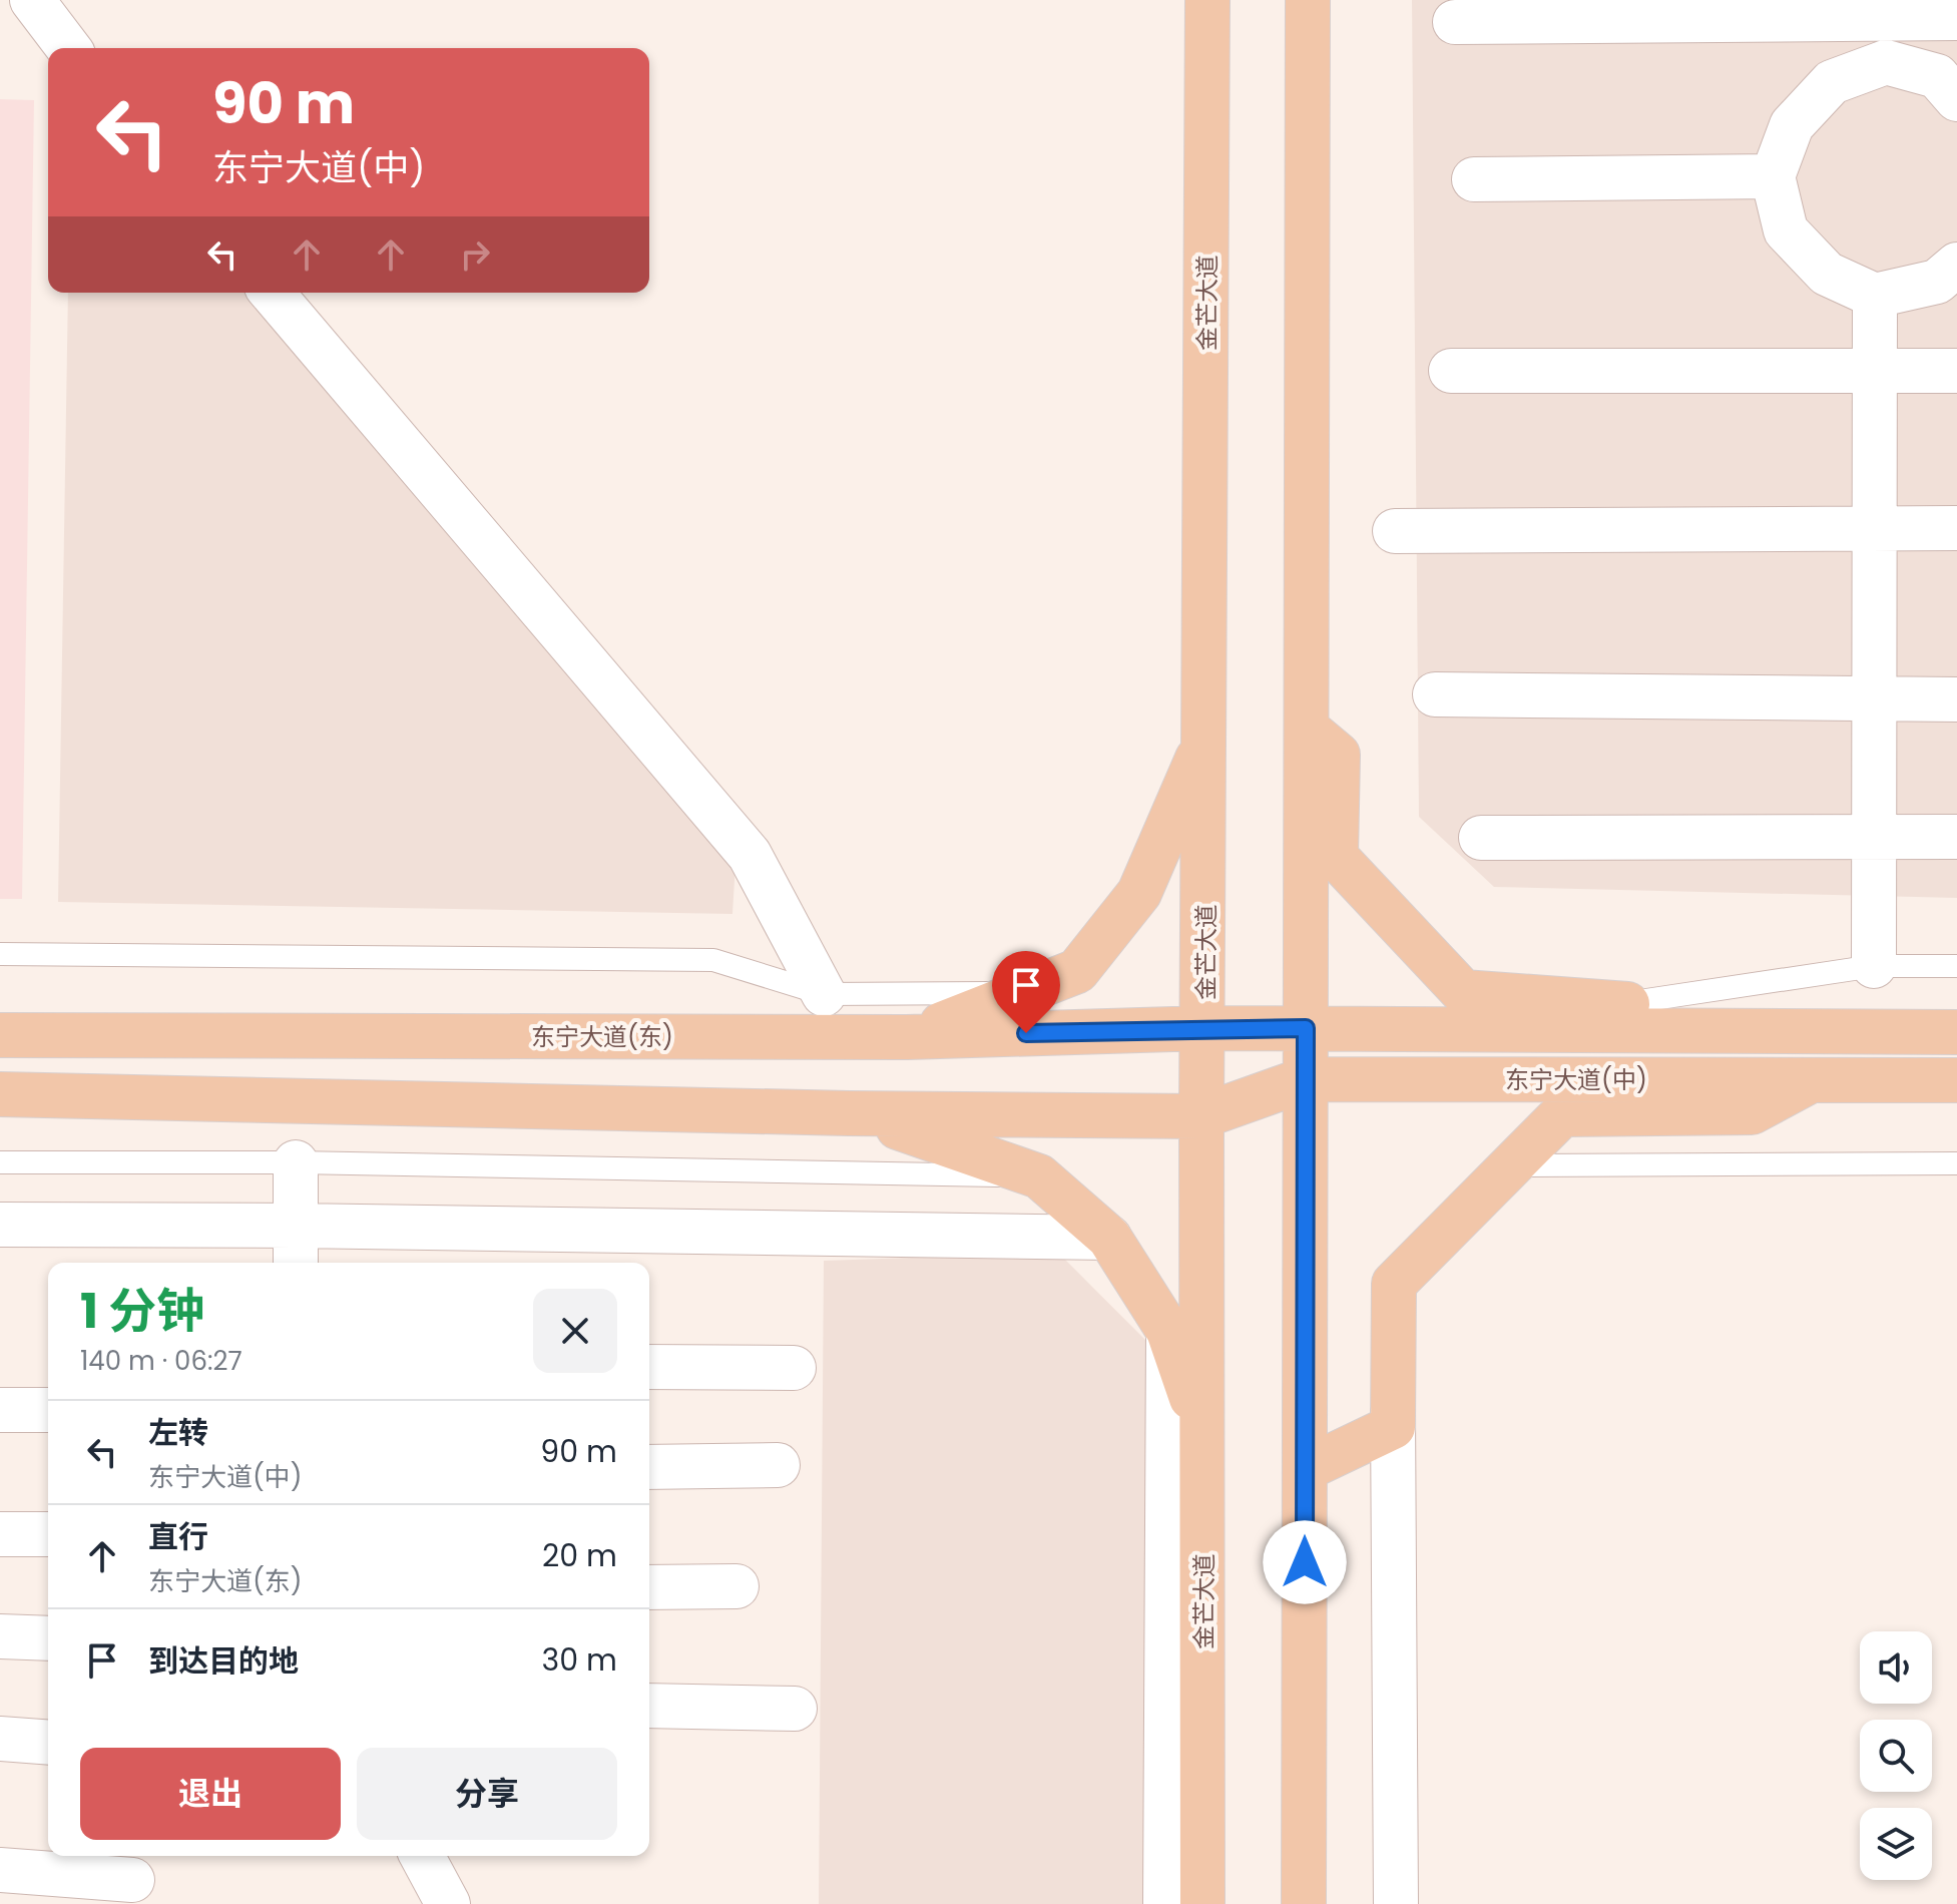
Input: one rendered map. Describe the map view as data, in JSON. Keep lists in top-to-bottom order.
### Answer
{
  "streets": {
    "main road": ["金芒大道", "东宁大道(东)", "东宁大道(中)"]
  },
  "crossings": [
    ["金芒大道", "东宁大道(东)"],
    ["金芒大道", "东宁大道(中)"],
    ["东宁大道(东)", "东宁大道(中)"]
  ],
  "page": {
    "turn": ["90 m", "东宁大道(中)"],
    "heading": ["1 分钟", "140 m · 06:27"],
    "list": [
      {
        "name": "左转",
        "note": "东宁大道(中)",
        "value": "90 m"
      },
      {
        "name": "直行",
        "note": "东宁大道(东)",
        "value": "20 m"
      },
      {
        "name": "到达目的地",
        "value": "30 m"
      }
    ],
    "buttons": ["退出", "分享"]
  }
}
